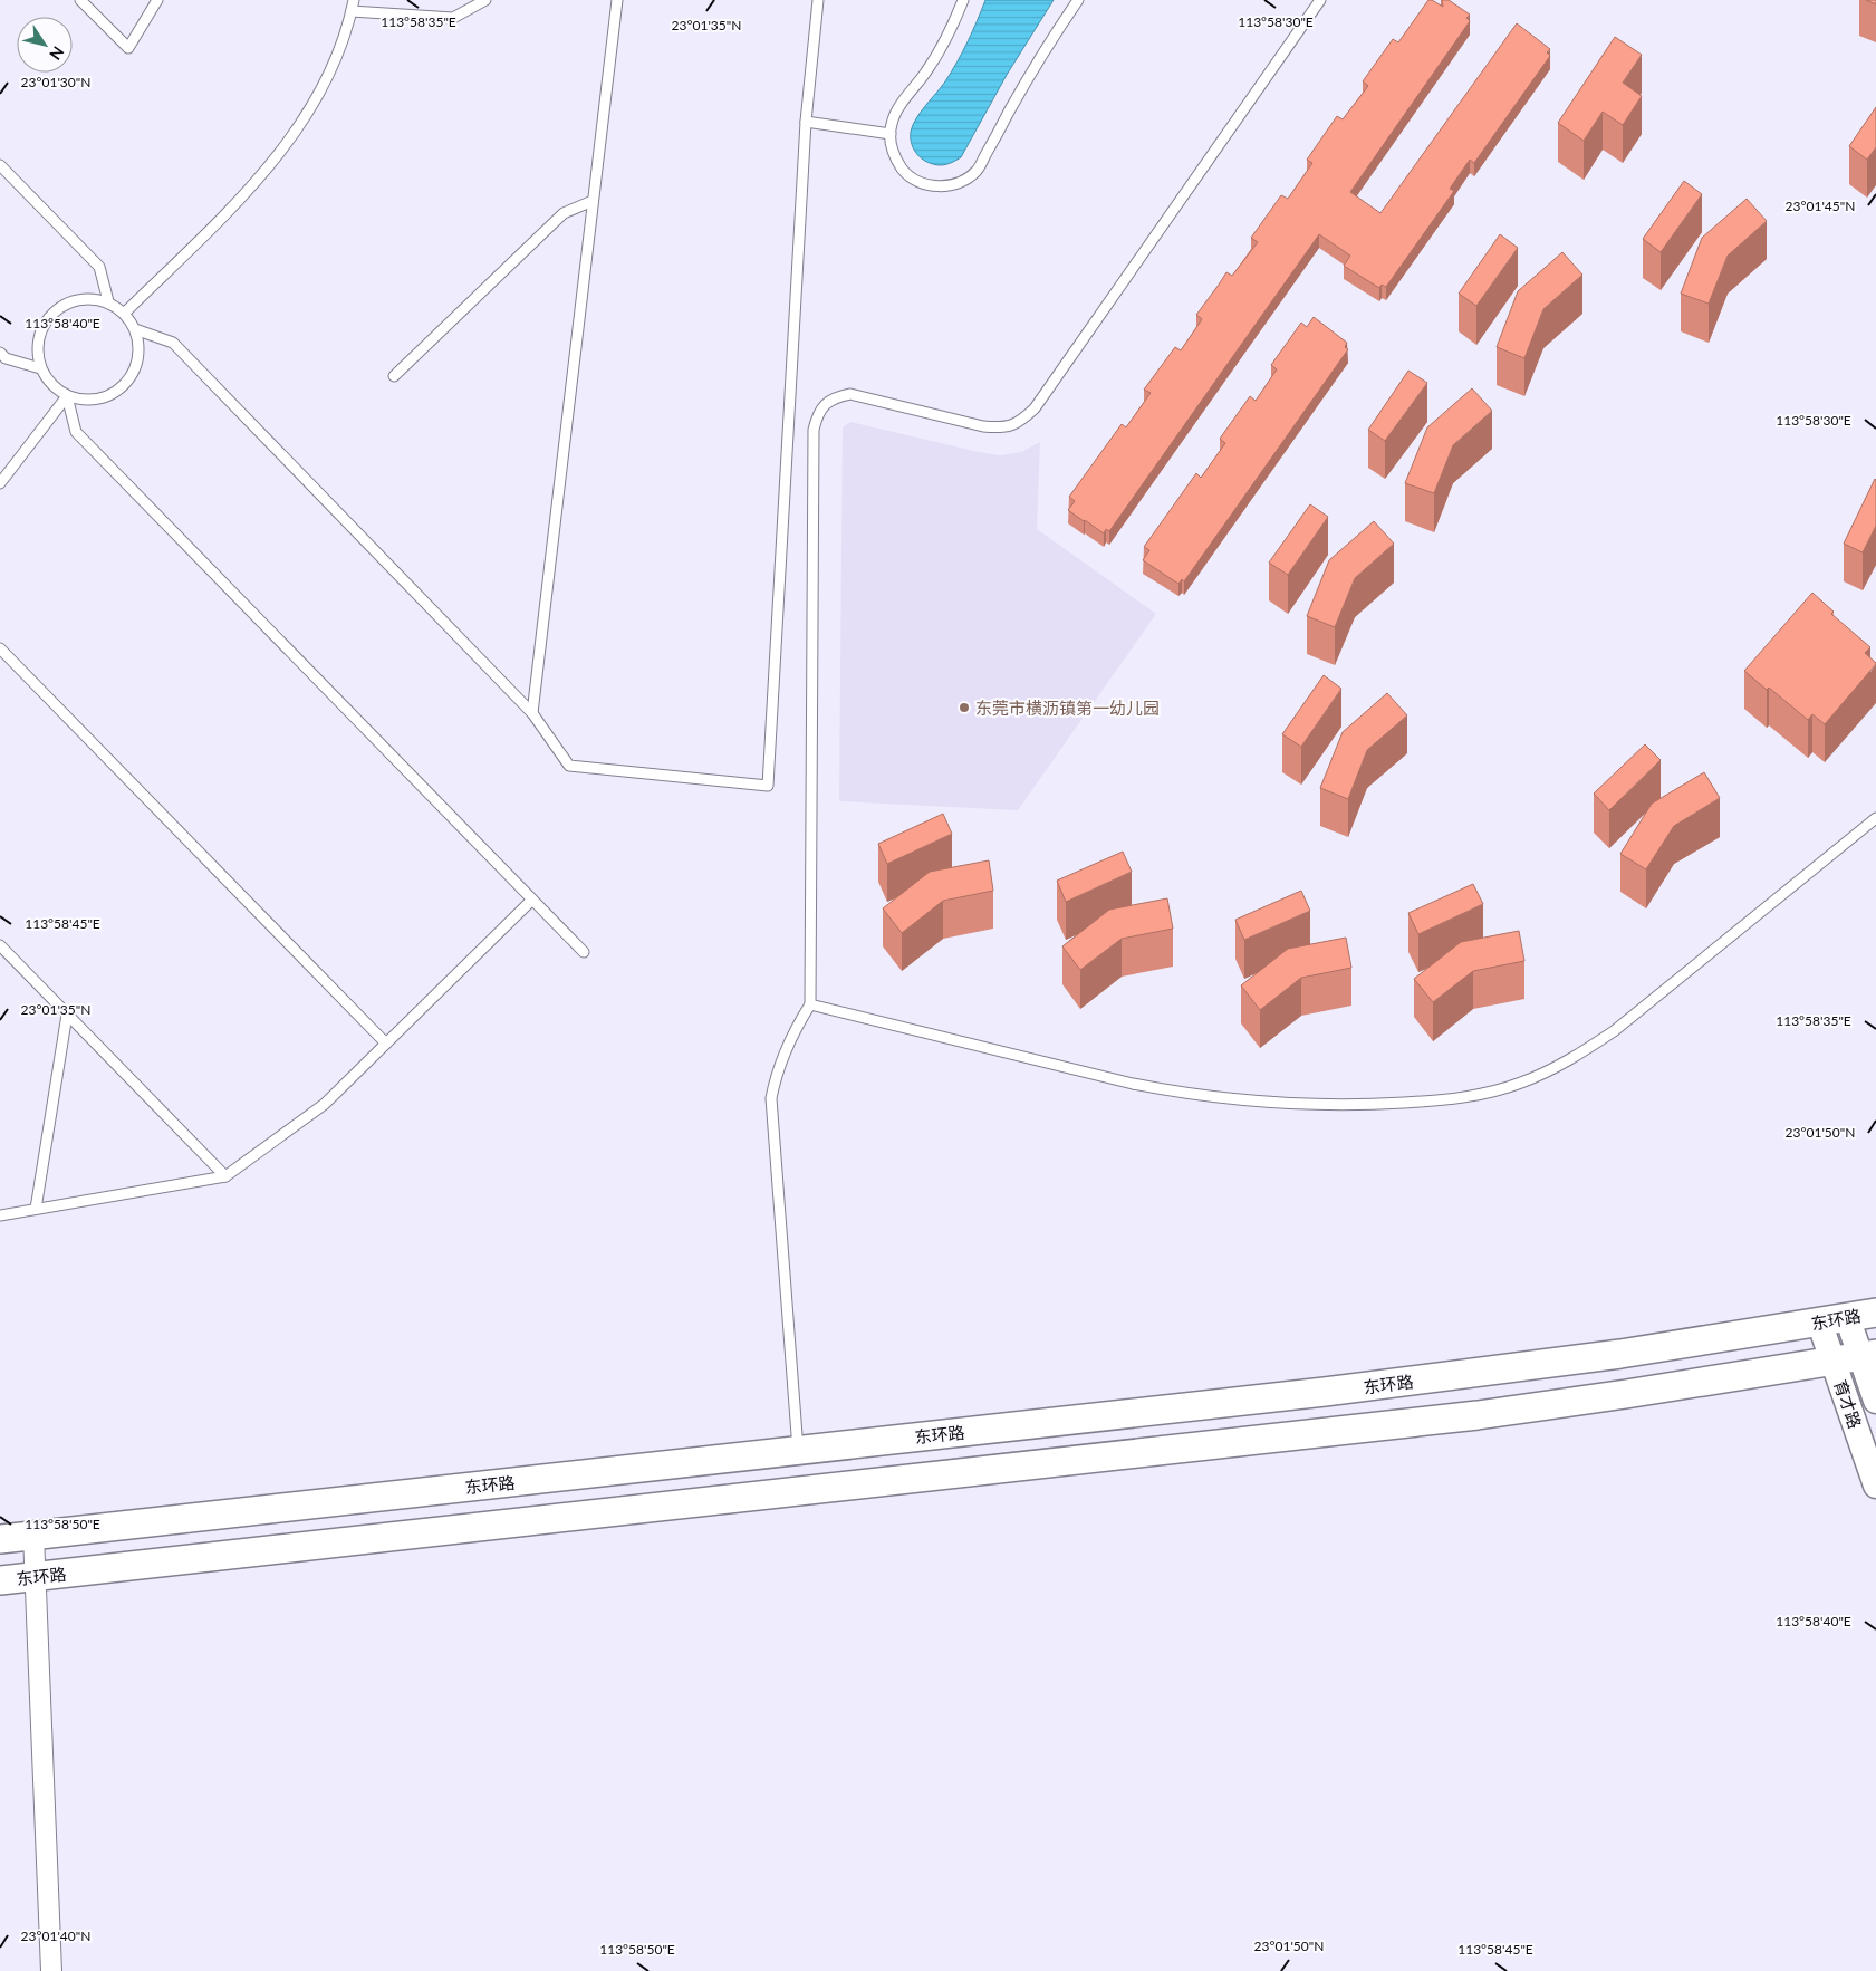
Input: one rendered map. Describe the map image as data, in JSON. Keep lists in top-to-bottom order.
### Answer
{
  "streets": {
    "main road": ["东环路"],
    "street": ["育才路"]
  },
  "crossings": [
    ["东环路", "育才路"]
  ],
  "places": ["东莞市横沥镇第一幼儿园"],
  "north": "bottom right",
  "coordinates": [
    "113°58'35\"E",
    "113°58'30\"E",
    "23°01'35\"N",
    "23°01'30\"N",
    "23°01'45\"N",
    "113°58'40\"E",
    "113°58'45\"E",
    "23°01'50\"N",
    "113°58'50\"E",
    "23°01'40\"N"
  ]
}
